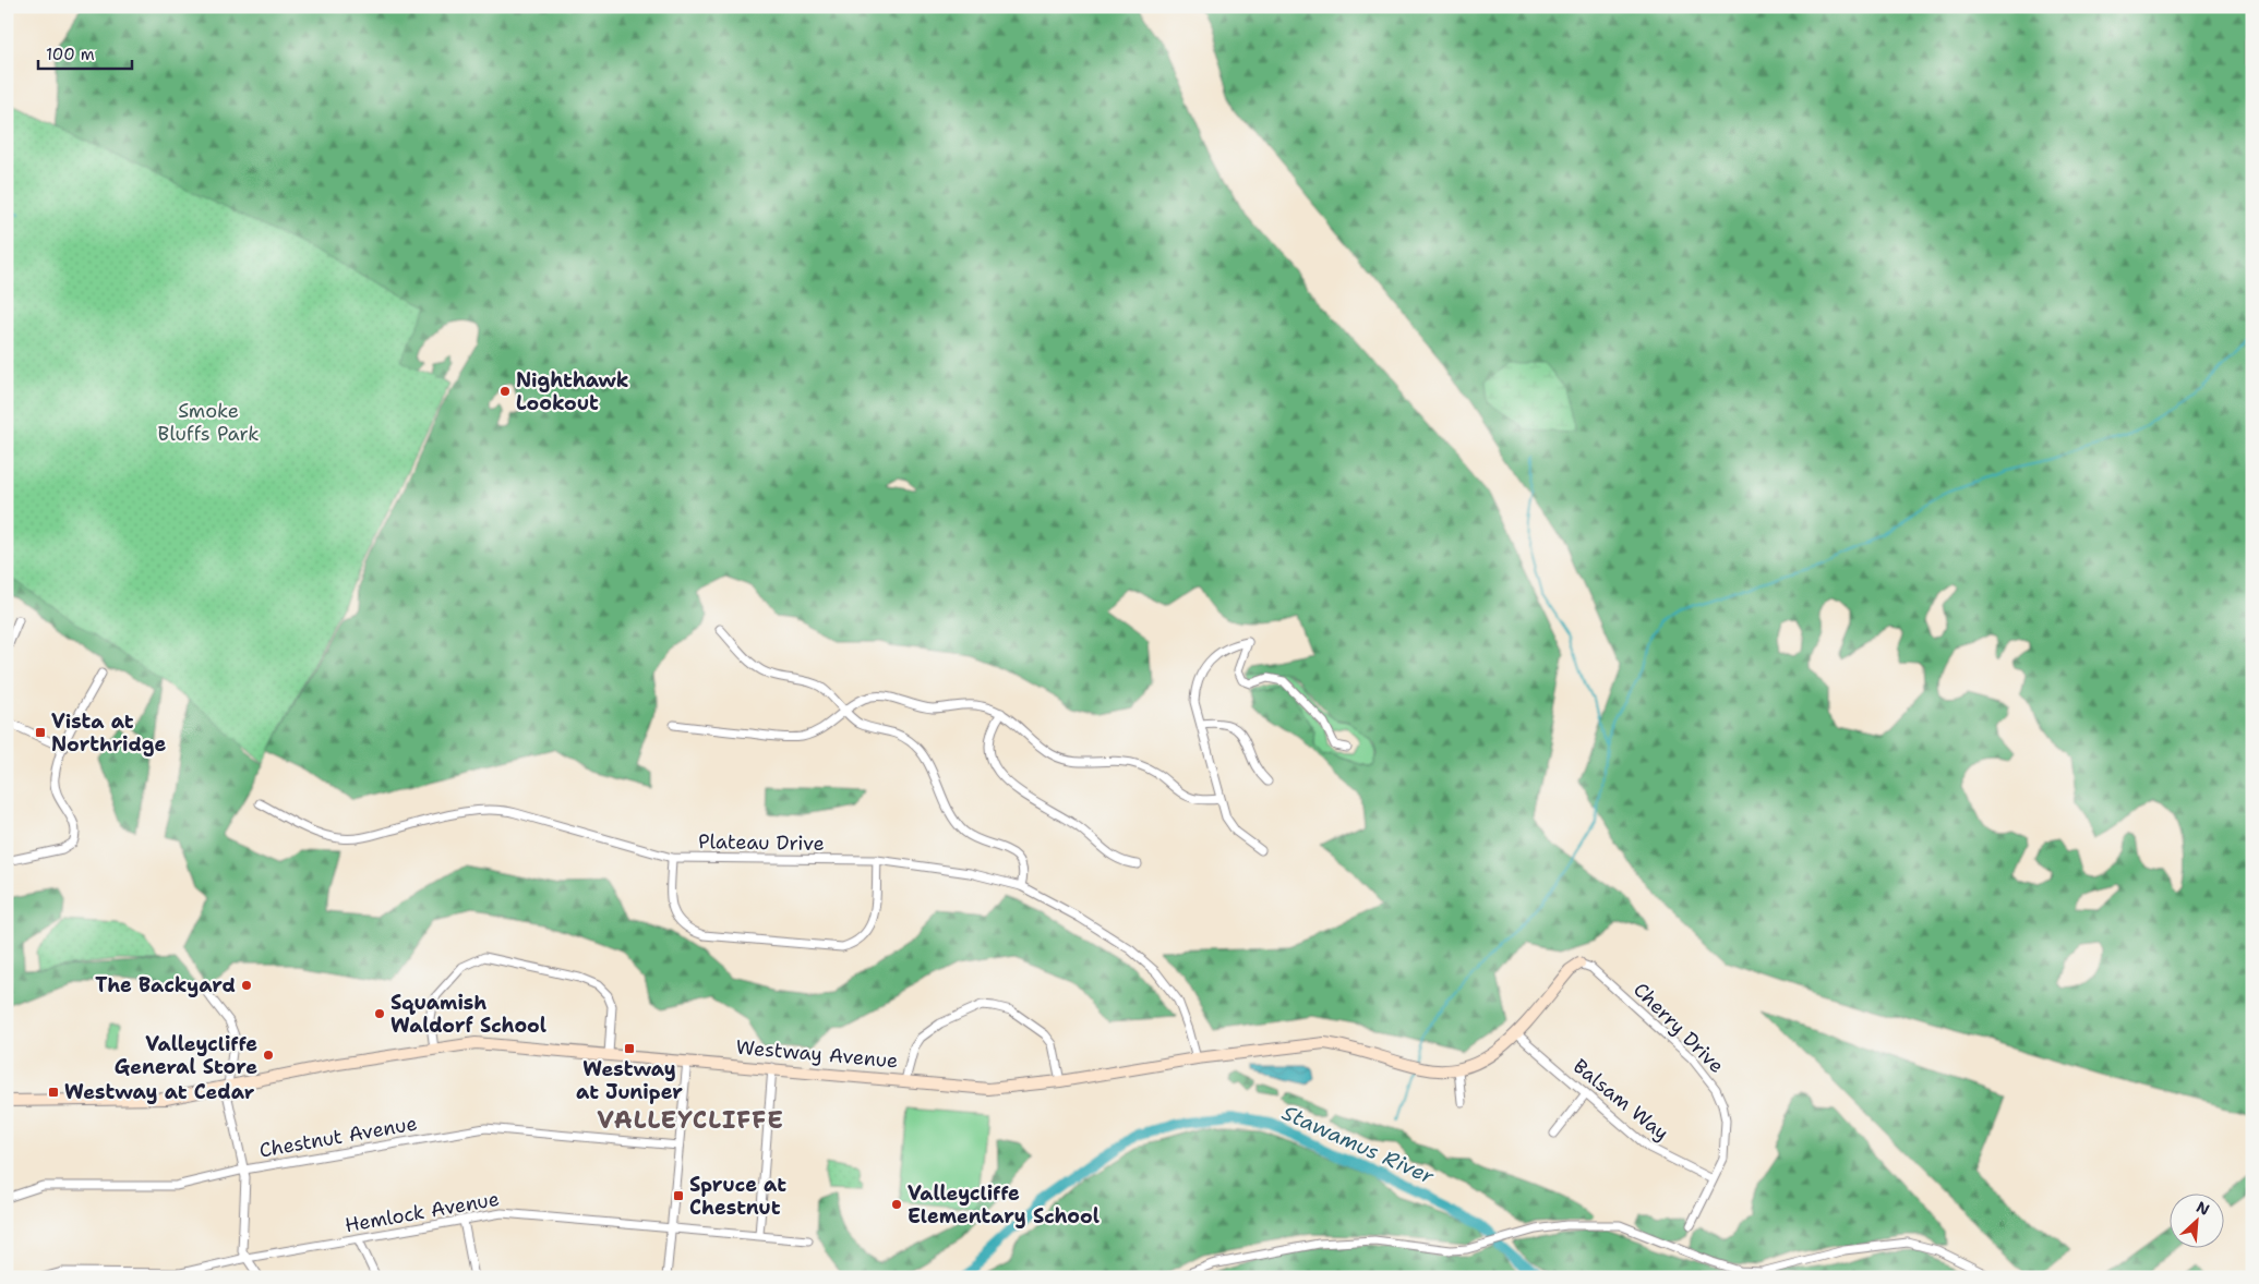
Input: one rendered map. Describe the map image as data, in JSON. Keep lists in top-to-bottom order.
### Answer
{
  "streets": {
    "street": [
      "Plateau Drive",
      "Cherry Drive",
      "Westway Avenue",
      "Balsam Way",
      "Chestnut Avenue",
      "Hemlock Avenue"
    ]
  },
  "crossings": [
    ["Plateau Drive", "Westway Avenue"],
    ["Cherry Drive", "Westway Avenue"],
    ["Cherry Drive", "Balsam Way"],
    ["Westway Avenue", "Balsam Way"]
  ],
  "districts": ["VALLEYCLIFFE"],
  "water": ["Stawamus River"],
  "parks": ["Smoke Bluffs Park"],
  "places": {
    "other": [
      "Nighthawk Lookout",
      "The Backyard",
      "Squamish Waldorf School",
      "Valleycliffe General Store",
      "Valleycliffe Elementary School"
    ],
    "transit": [
      "Vista at Northridge",
      "Westway at Juniper",
      "Westway at Cedar",
      "Spruce at Chestnut"
    ]
  },
  "scale_bar": "100 m",
  "north": "top right"
}
